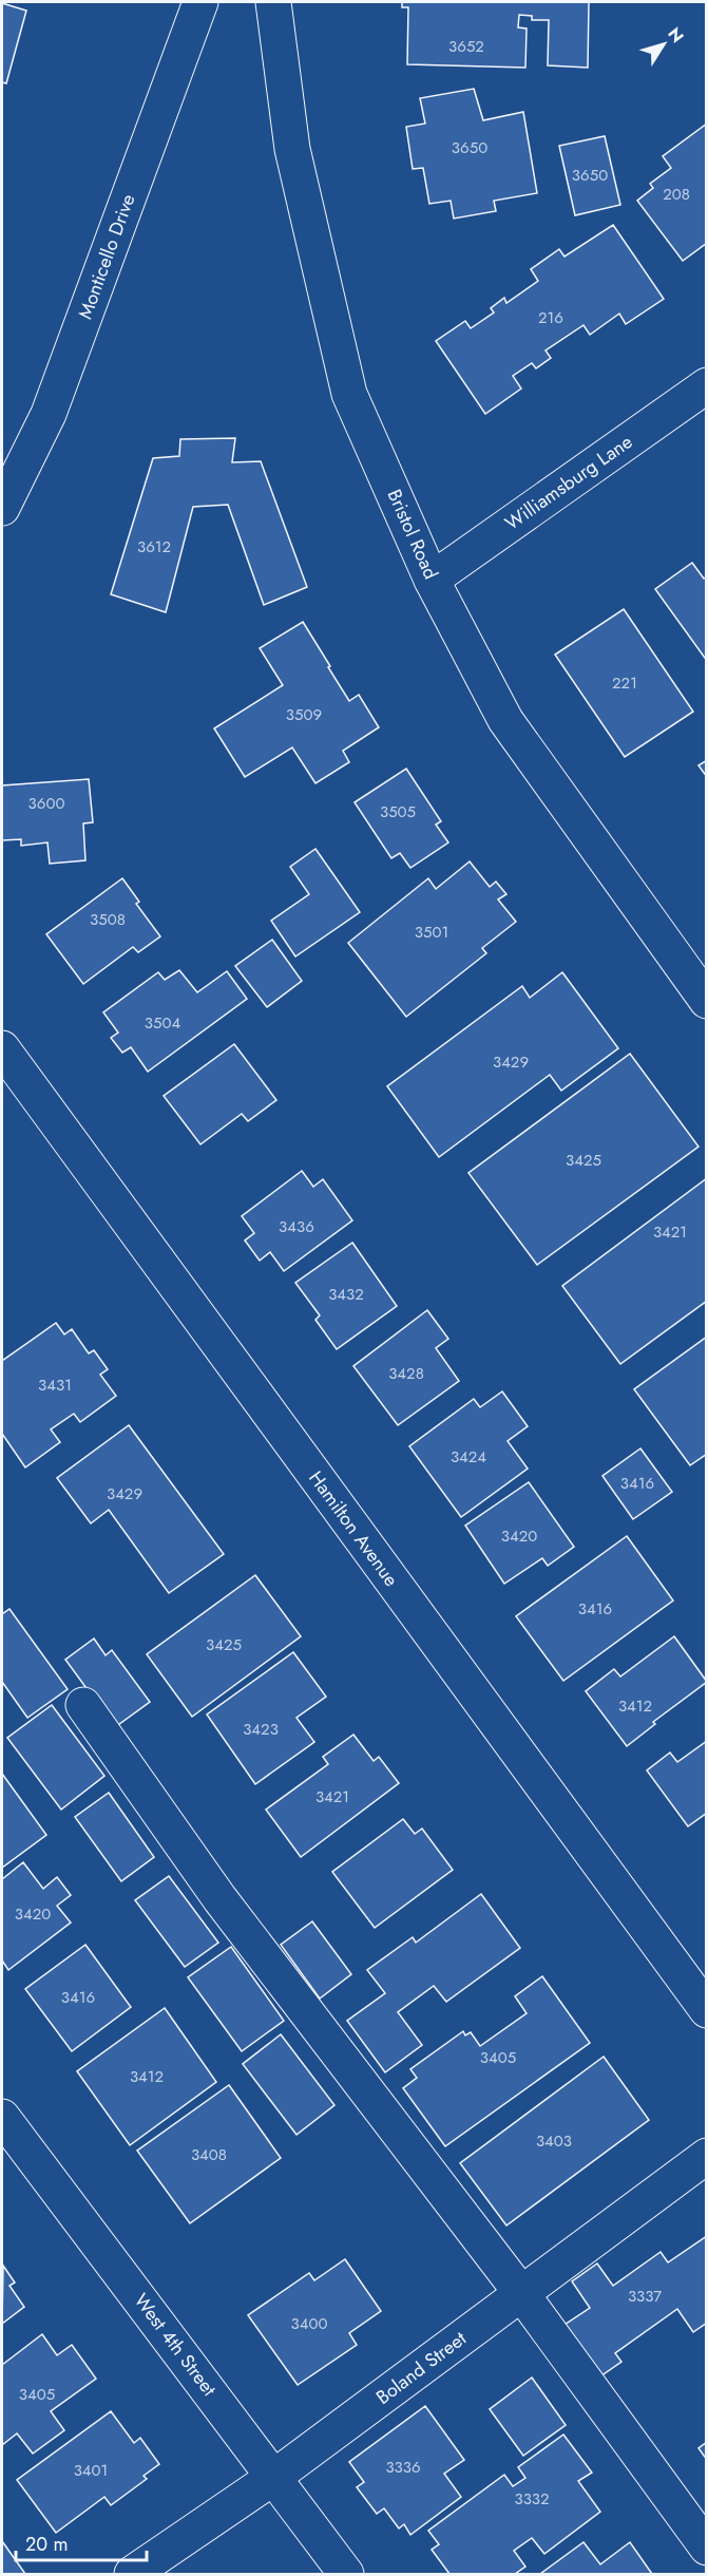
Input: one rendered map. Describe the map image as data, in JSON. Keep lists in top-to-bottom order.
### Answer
{
  "streets": {
    "street": [
      "Monticello Drive",
      "Williamsburg Lane",
      "Bristol Road",
      "Hamilton Avenue",
      "West 4th Street",
      "Boland Street"
    ]
  },
  "crossings": [
    ["Williamsburg Lane", "Bristol Road"],
    ["West 4th Street", "Boland Street"]
  ],
  "house_numbers": [
    "3652",
    "3650",
    "3650",
    "208",
    "216",
    "3612",
    "221",
    "3509",
    "3600",
    "3505",
    "3508",
    "3501",
    "3504",
    "3429",
    "3425",
    "3436",
    "3421",
    "3432",
    "3428",
    "3431",
    "3424",
    "3416",
    "3429",
    "3420",
    "3416",
    "3425",
    "3412",
    "3423",
    "3421",
    "3420",
    "3416",
    "3405",
    "3412",
    "3403",
    "3408",
    "3337",
    "3400",
    "3405",
    "3336",
    "3401",
    "3332"
  ],
  "scale_bar": "20 m",
  "north": "top right"
}
